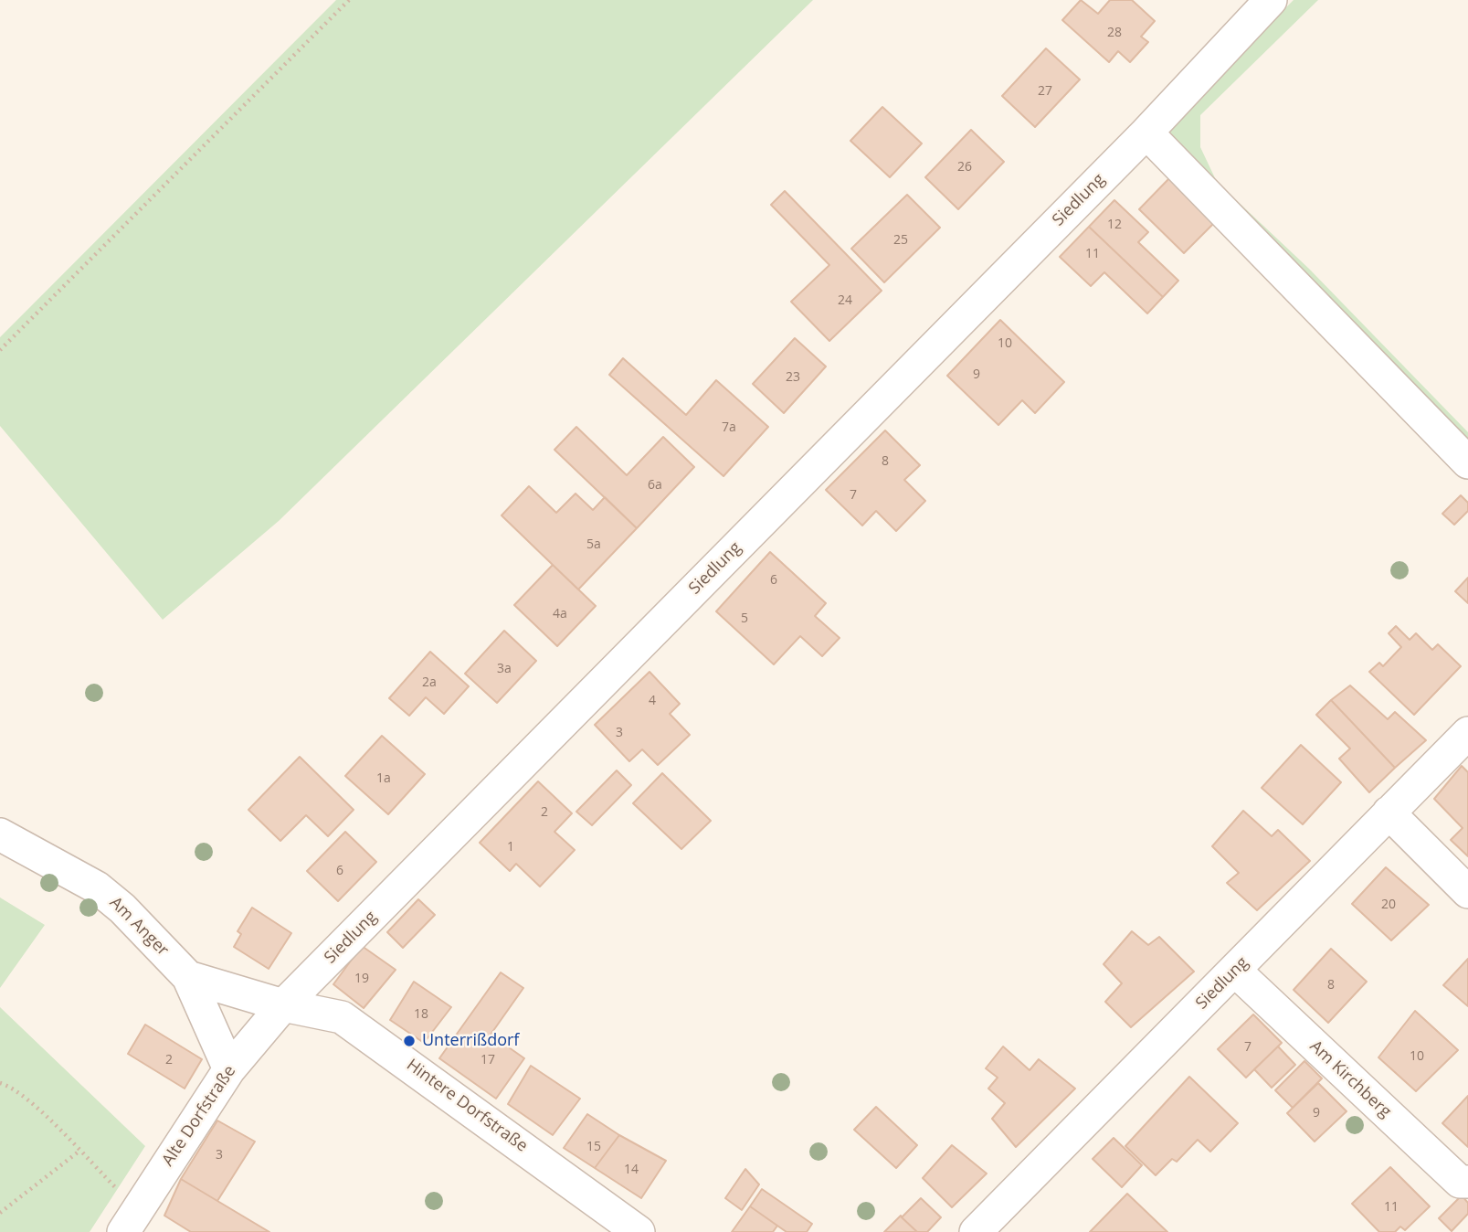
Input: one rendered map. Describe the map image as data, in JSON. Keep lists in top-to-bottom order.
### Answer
{
  "streets": {
    "street": [
      "Siedlung",
      "Am Anger",
      "Am Kirchberg",
      "Hintere Dorfstraße",
      "Alte Dorfstraße"
    ]
  },
  "crossings": [
    ["Siedlung", "Am Anger"],
    ["Siedlung", "Am Kirchberg"],
    ["Siedlung", "Hintere Dorfstraße"],
    ["Siedlung", "Alte Dorfstraße"],
    ["Am Anger", "Hintere Dorfstraße"],
    ["Am Anger", "Alte Dorfstraße"],
    ["Hintere Dorfstraße", "Alte Dorfstraße"]
  ],
  "places": ["Unterrißdorf"],
  "house_numbers": [
    "28",
    "27",
    "26",
    "12",
    "25",
    "11",
    "24",
    "10",
    "9",
    "23",
    "7a",
    "8",
    "6a",
    "7",
    "5a",
    "6",
    "4a",
    "5",
    "3a",
    "2a",
    "4",
    "3",
    "1a",
    "2",
    "1",
    "6",
    "20",
    "19",
    "8",
    "18",
    "7",
    "10",
    "2",
    "17",
    "9",
    "15",
    "3",
    "14",
    "11"
  ]
}
